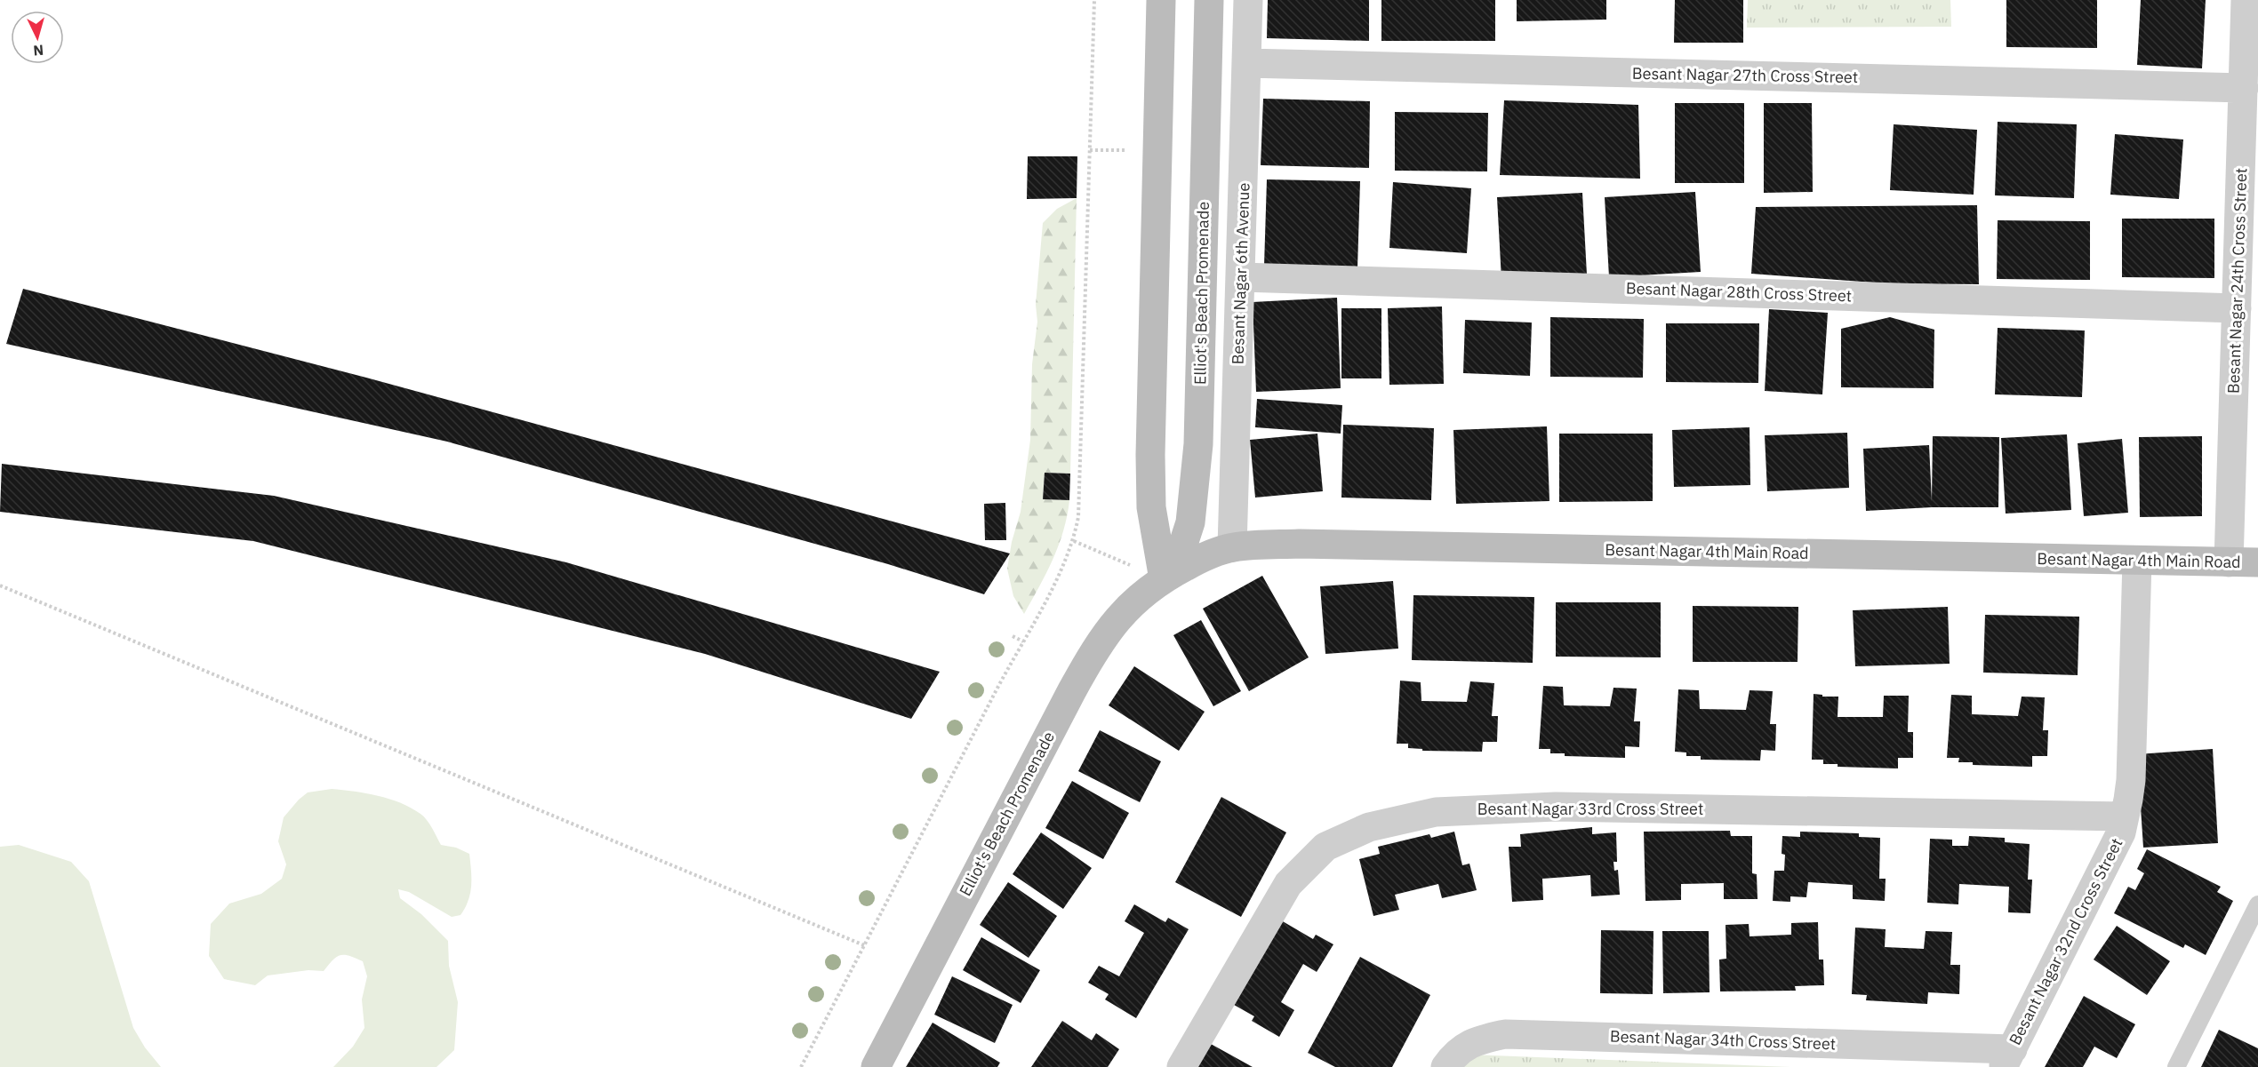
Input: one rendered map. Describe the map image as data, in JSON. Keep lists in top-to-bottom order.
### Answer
{
  "streets": {
    "street": [
      "Besant Nagar 27th Cross Street",
      "Besant Nagar 6th Avenue",
      "Besant Nagar 24th Cross Street",
      "Besant Nagar 28th Cross Street",
      "Elliot's Beach Promenade",
      "Besant Nagar 4th Main Road",
      "Besant Nagar 33rd Cross Street",
      "Besant Nagar 32nd Cross Street",
      "Besant Nagar 34th Cross Street"
    ]
  },
  "crossings": [
    ["Besant Nagar 27th Cross Street", "Besant Nagar 6th Avenue"],
    ["Besant Nagar 27th Cross Street", "Besant Nagar 24th Cross Street"],
    ["Besant Nagar 6th Avenue", "Besant Nagar 28th Cross Street"],
    ["Besant Nagar 6th Avenue", "Besant Nagar 4th Main Road"],
    ["Besant Nagar 24th Cross Street", "Besant Nagar 28th Cross Street"],
    ["Besant Nagar 24th Cross Street", "Besant Nagar 4th Main Road"],
    ["Elliot's Beach Promenade", "Besant Nagar 4th Main Road"],
    ["Besant Nagar 4th Main Road", "Besant Nagar 32nd Cross Street"],
    ["Besant Nagar 33rd Cross Street", "Besant Nagar 32nd Cross Street"],
    ["Besant Nagar 32nd Cross Street", "Besant Nagar 34th Cross Street"]
  ],
  "north": "bottom"
}
